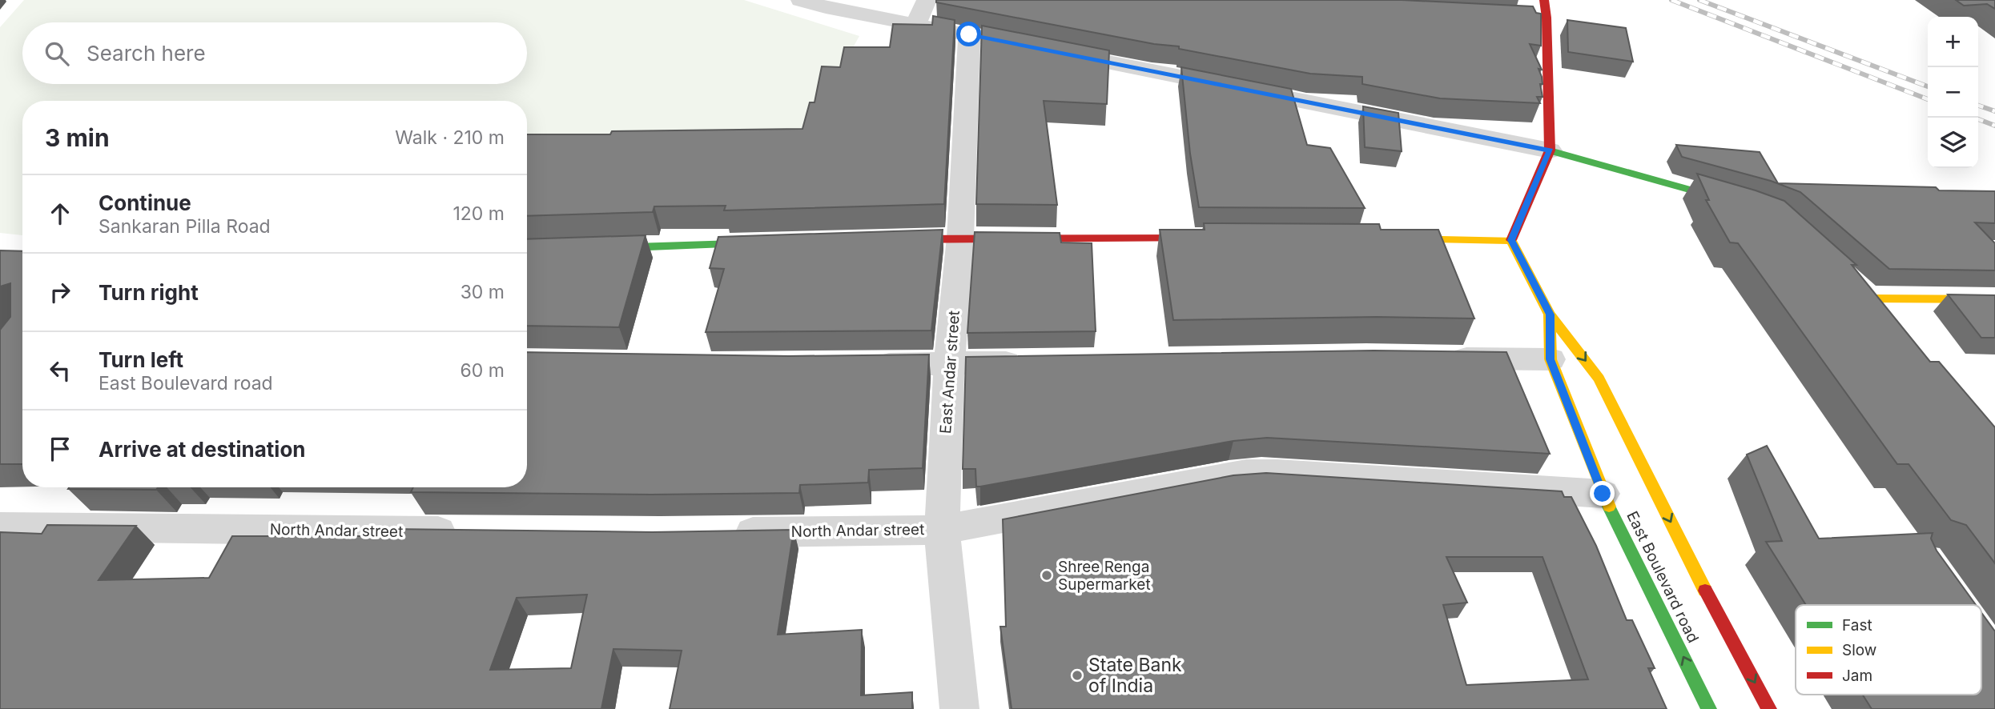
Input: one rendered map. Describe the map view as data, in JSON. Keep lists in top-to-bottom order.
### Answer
{
  "streets": {
    "main road": ["East Boulevard road"],
    "street": ["East Andar street", "North Andar street"]
  },
  "crossings": [
    ["East Andar street", "North Andar street"],
    ["North Andar street", "East Boulevard road"]
  ],
  "places": ["Shree Renga Supermarket", "State Bank of India"],
  "legend": ["Fast", "Slow", "Jam"],
  "page": {
    "map_buttons": ["+", "−"],
    "search": "Search here",
    "heading": ["3 min", "Walk · 210 m"],
    "list": [
      ["Continue", "Sankaran Pilla Road", "120 m"],
      ["Turn right", "30 m"],
      ["Turn left", "East Boulevard road", "60 m"],
      "Arrive at destination"
    ]
  }
}
